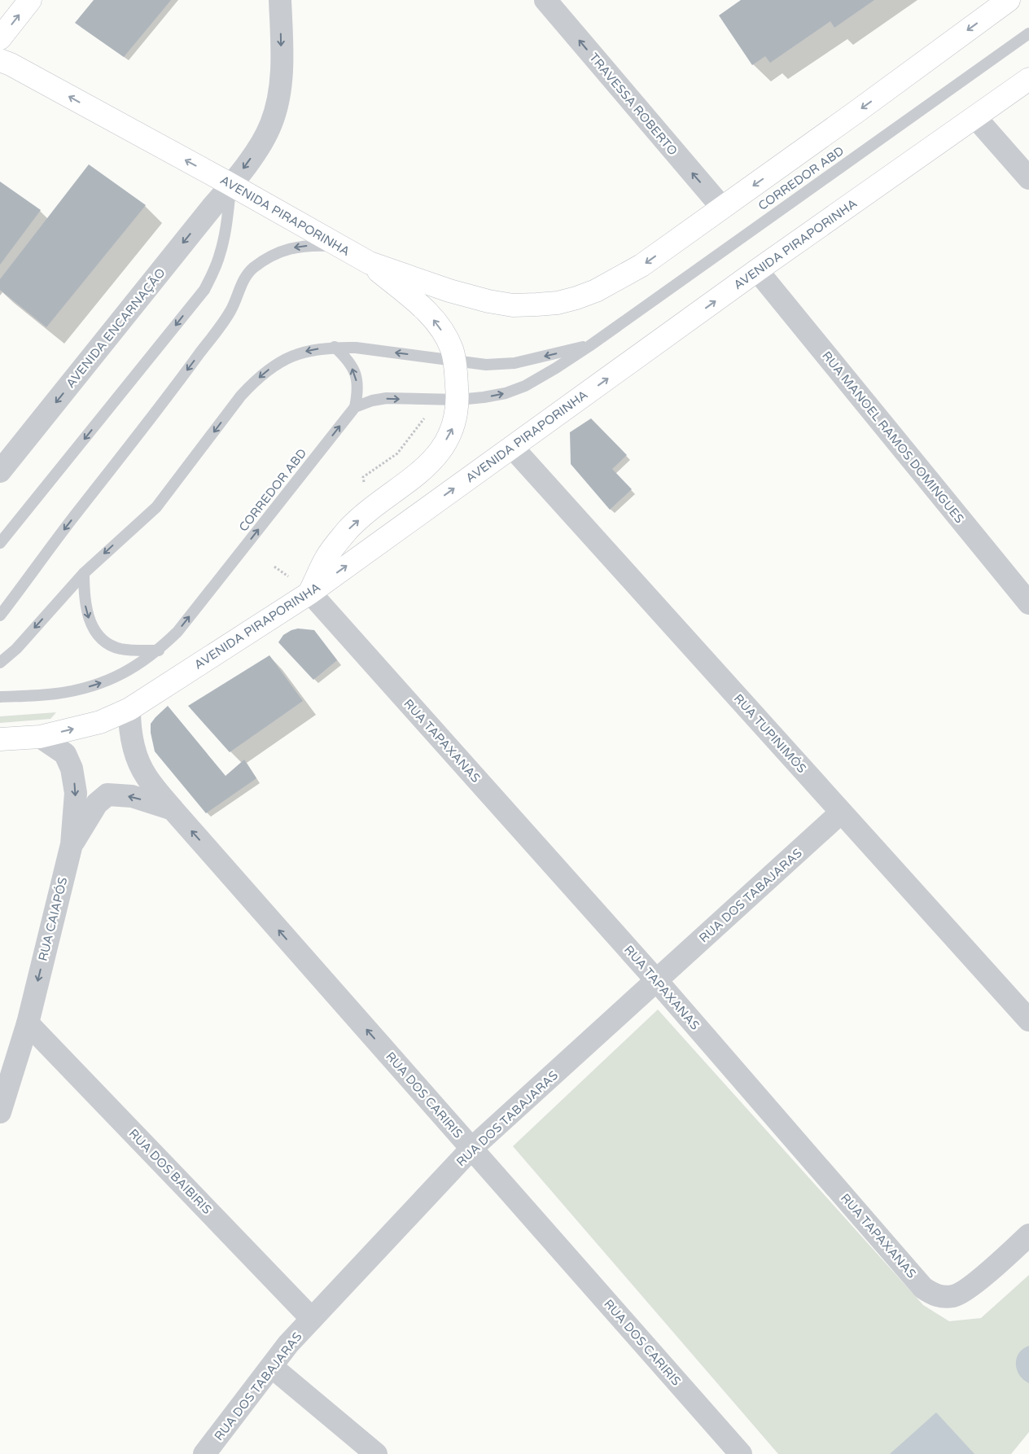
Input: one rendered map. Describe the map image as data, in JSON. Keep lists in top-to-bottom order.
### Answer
{
  "streets": {
    "main road": ["AVENIDA PIRAPORINHA"],
    "street": [
      "TRAVESSA ROBERTO",
      "AVENIDA ENCARNAÇÃO",
      "RUA MANOEL RAMOS DOMINGUES",
      "RUA TUPINIMÓS",
      "RUA TAPAXANAS",
      "RUA DOS TABAJARAS",
      "RUA CAIAPÓS",
      "RUA DOS CARIRIS",
      "RUA DOS BAIBIRIS"
    ],
    "lane": ["CORREDOR ABD"]
  },
  "crossings": [
    ["TRAVESSA ROBERTO", "AVENIDA PIRAPORINHA"],
    ["AVENIDA PIRAPORINHA", "AVENIDA ENCARNAÇÃO"],
    ["AVENIDA PIRAPORINHA", "RUA MANOEL RAMOS DOMINGUES"],
    ["AVENIDA PIRAPORINHA", "RUA TUPINIMÓS"],
    ["AVENIDA PIRAPORINHA", "RUA TAPAXANAS"],
    ["AVENIDA PIRAPORINHA", "RUA CAIAPÓS"],
    ["AVENIDA PIRAPORINHA", "RUA DOS CARIRIS"],
    ["RUA TUPINIMÓS", "RUA DOS TABAJARAS"],
    ["RUA TAPAXANAS", "RUA DOS TABAJARAS"],
    ["RUA DOS TABAJARAS", "RUA DOS CARIRIS"],
    ["RUA DOS TABAJARAS", "RUA DOS BAIBIRIS"],
    ["RUA CAIAPÓS", "RUA DOS BAIBIRIS"]
  ],
  "one_way": [
    "TRAVESSA ROBERTO",
    "AVENIDA ENCARNAÇÃO",
    "RUA CAIAPÓS",
    "RUA DOS CARIRIS"
  ]
}
